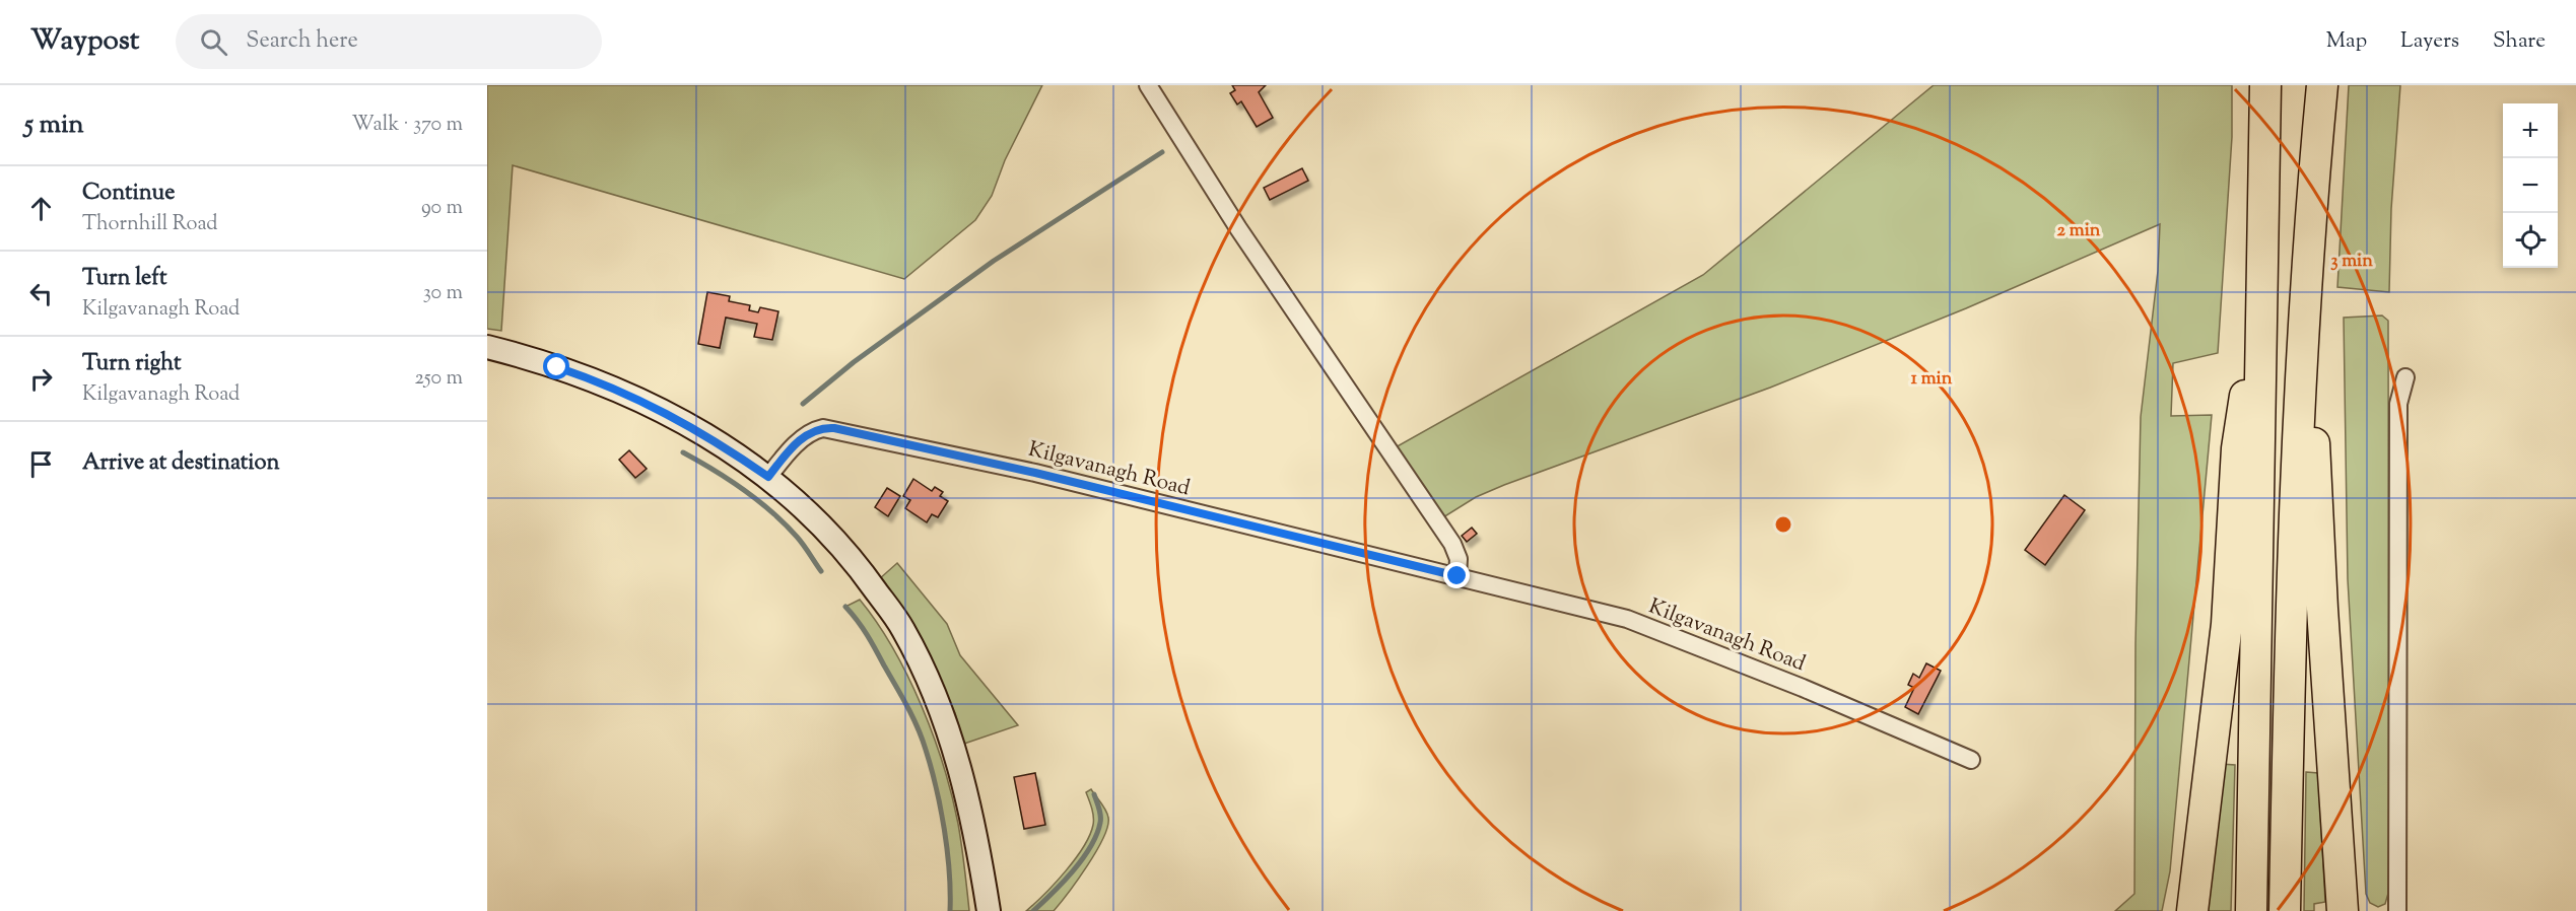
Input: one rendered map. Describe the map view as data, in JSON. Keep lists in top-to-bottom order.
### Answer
{
  "streets": {
    "street": ["Kilgavanagh Road"]
  },
  "page": {
    "header": "Waypost",
    "search": "Search here",
    "nav": ["Map", "Layers", "Share"],
    "heading": ["5 min", "Walk · 370 m"],
    "map_buttons": ["+", "−"],
    "list": [
      ["Continue", "Thornhill Road", "90 m"],
      ["Turn left", "Kilgavanagh Road", "30 m"],
      ["Turn right", "Kilgavanagh Road", "250 m"],
      "Arrive at destination"
    ]
  },
  "rings": ["2 min", "3 min", "1 min"]
}
